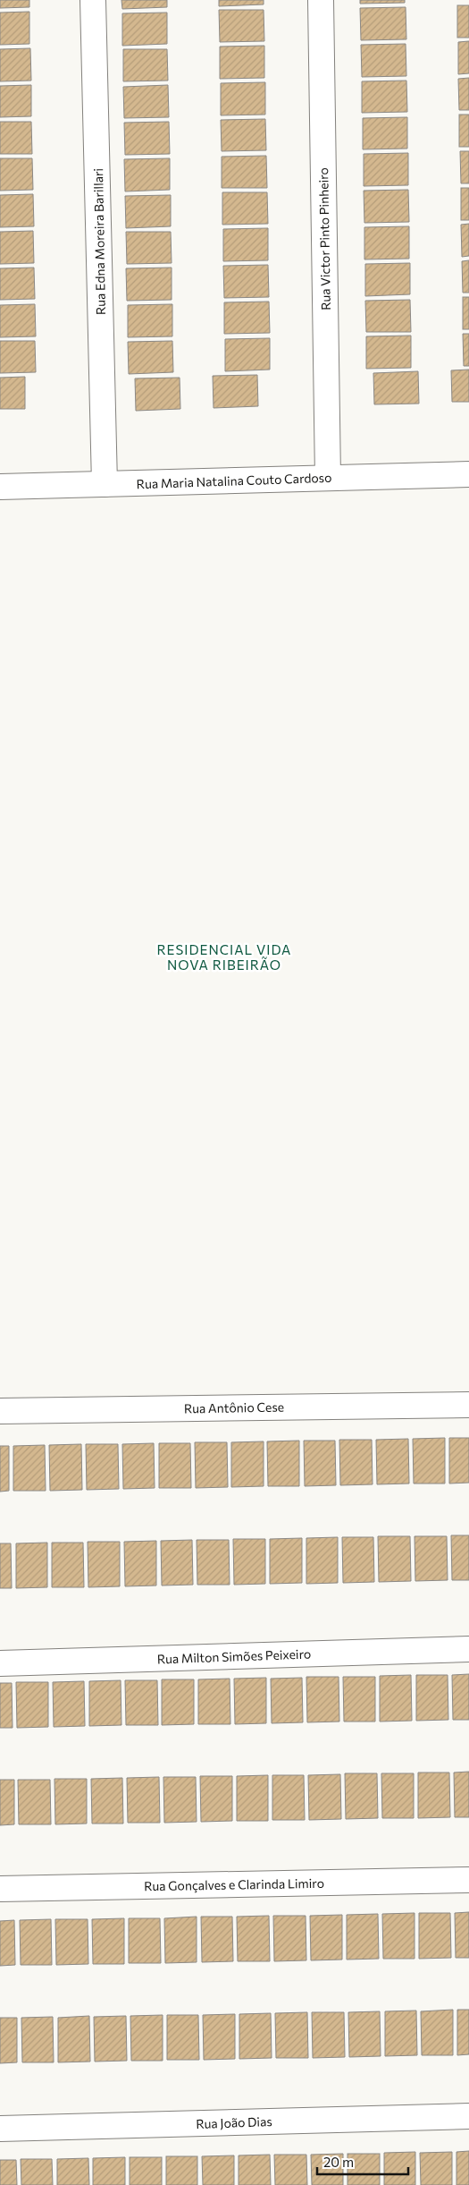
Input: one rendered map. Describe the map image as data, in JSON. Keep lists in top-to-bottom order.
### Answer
{
  "streets": {
    "street": [
      "Rua Victor Pinto Pinheiro",
      "Rua Edna Moreira Barillari",
      "Rua Maria Natalina Couto Cardoso",
      "Rua Antônio Cese",
      "Rua Milton Simões Peixeiro",
      "Rua Gonçalves e Clarinda Limiro",
      "Rua João Dias"
    ]
  },
  "crossings": [
    ["Rua Victor Pinto Pinheiro", "Rua Maria Natalina Couto Cardoso"],
    ["Rua Edna Moreira Barillari", "Rua Maria Natalina Couto Cardoso"]
  ],
  "districts": ["RESIDENCIAL VIDA NOVA RIBEIRÃO"],
  "scale_bar": "20 m"
}
